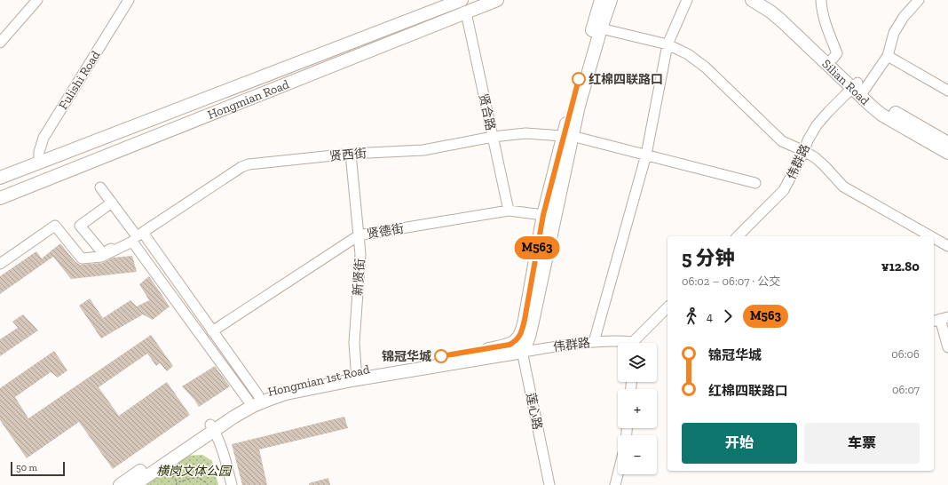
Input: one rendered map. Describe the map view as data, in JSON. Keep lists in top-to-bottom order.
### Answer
{
  "streets": {
    "main road": ["Silian Road", "Hongmian Road", "Hongmian 1st Road"],
    "street": [
      "Fulishi Road",
      "贤合路",
      "贤西街",
      "伟群路",
      "贤德街",
      "新贤街",
      "莲心路"
    ]
  },
  "crossings": [
    ["Fulishi Road", "Hongmian Road"],
    ["Silian Road", "伟群路"],
    ["Hongmian Road", "贤合路"],
    ["贤合路", "贤西街"],
    ["贤合路", "贤德街"],
    ["贤西街", "新贤街"],
    ["伟群路", "Hongmian 1st Road"],
    ["伟群路", "莲心路"],
    ["贤德街", "新贤街"],
    ["新贤街", "Hongmian 1st Road"],
    ["Hongmian 1st Road", "莲心路"]
  ],
  "parks": ["横岗文体公园"],
  "places": ["红棉四联路口", "锦冠华城"],
  "lines": ["bus line M563"],
  "scale_bar": "50 m",
  "page": {
    "on_map": "M563",
    "heading": ["5 分钟", "06:02 – 06:07 · 公交", "¥12.80"],
    "legs": ["4", "M563"],
    "list": [
      {
        "name": "锦冠华城",
        "value": "06:06"
      },
      {
        "name": "红棉四联路口",
        "value": "06:07"
      }
    ],
    "map_buttons": ["+", "−"],
    "buttons": ["开始", "车票"],
    "scale": "50 m"
  }
}
